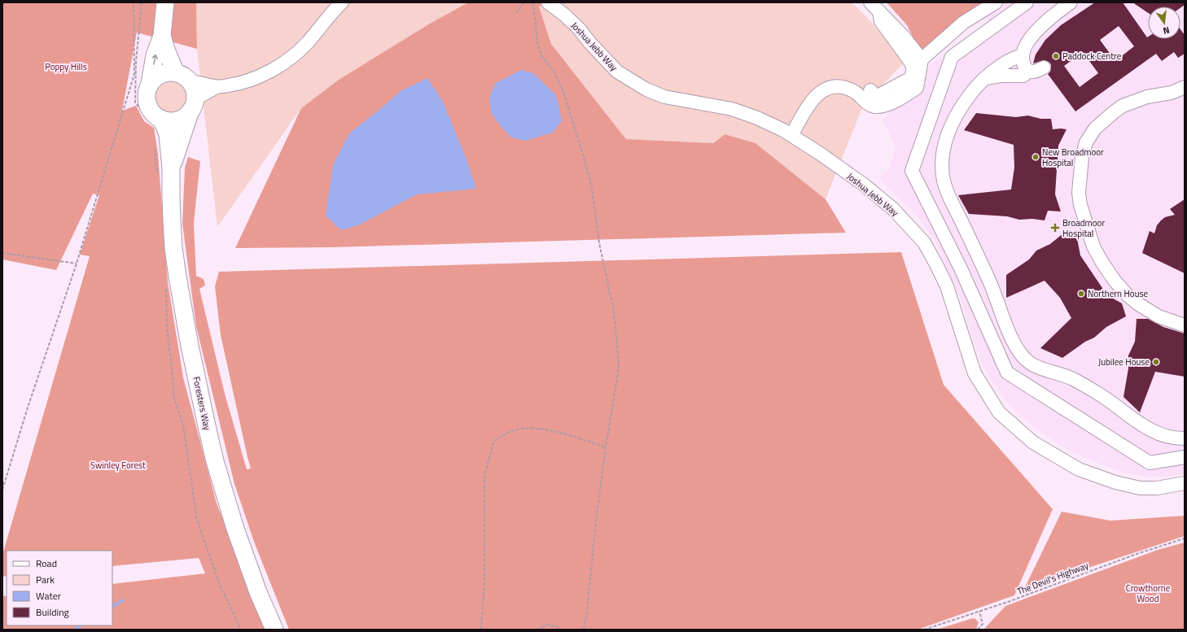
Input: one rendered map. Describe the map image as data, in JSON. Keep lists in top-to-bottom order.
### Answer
{
  "streets": {
    "main road": ["Foresters Way"],
    "lane": ["Joshua Jebb Way"],
    "path": ["The Devil's Highway"]
  },
  "parks": ["Poppy Hills", "Swinley Forest", "Crowthorne Wood"],
  "places": {
    "other": [
      "Paddock Centre",
      "New Broadmoor Hospital",
      "Northern House",
      "Jubilee House"
    ],
    "health": ["Broadmoor Hospital"]
  },
  "legend": [
    "Road",
    "Park",
    "Water",
    "Building"
  ],
  "north": "bottom"
}
